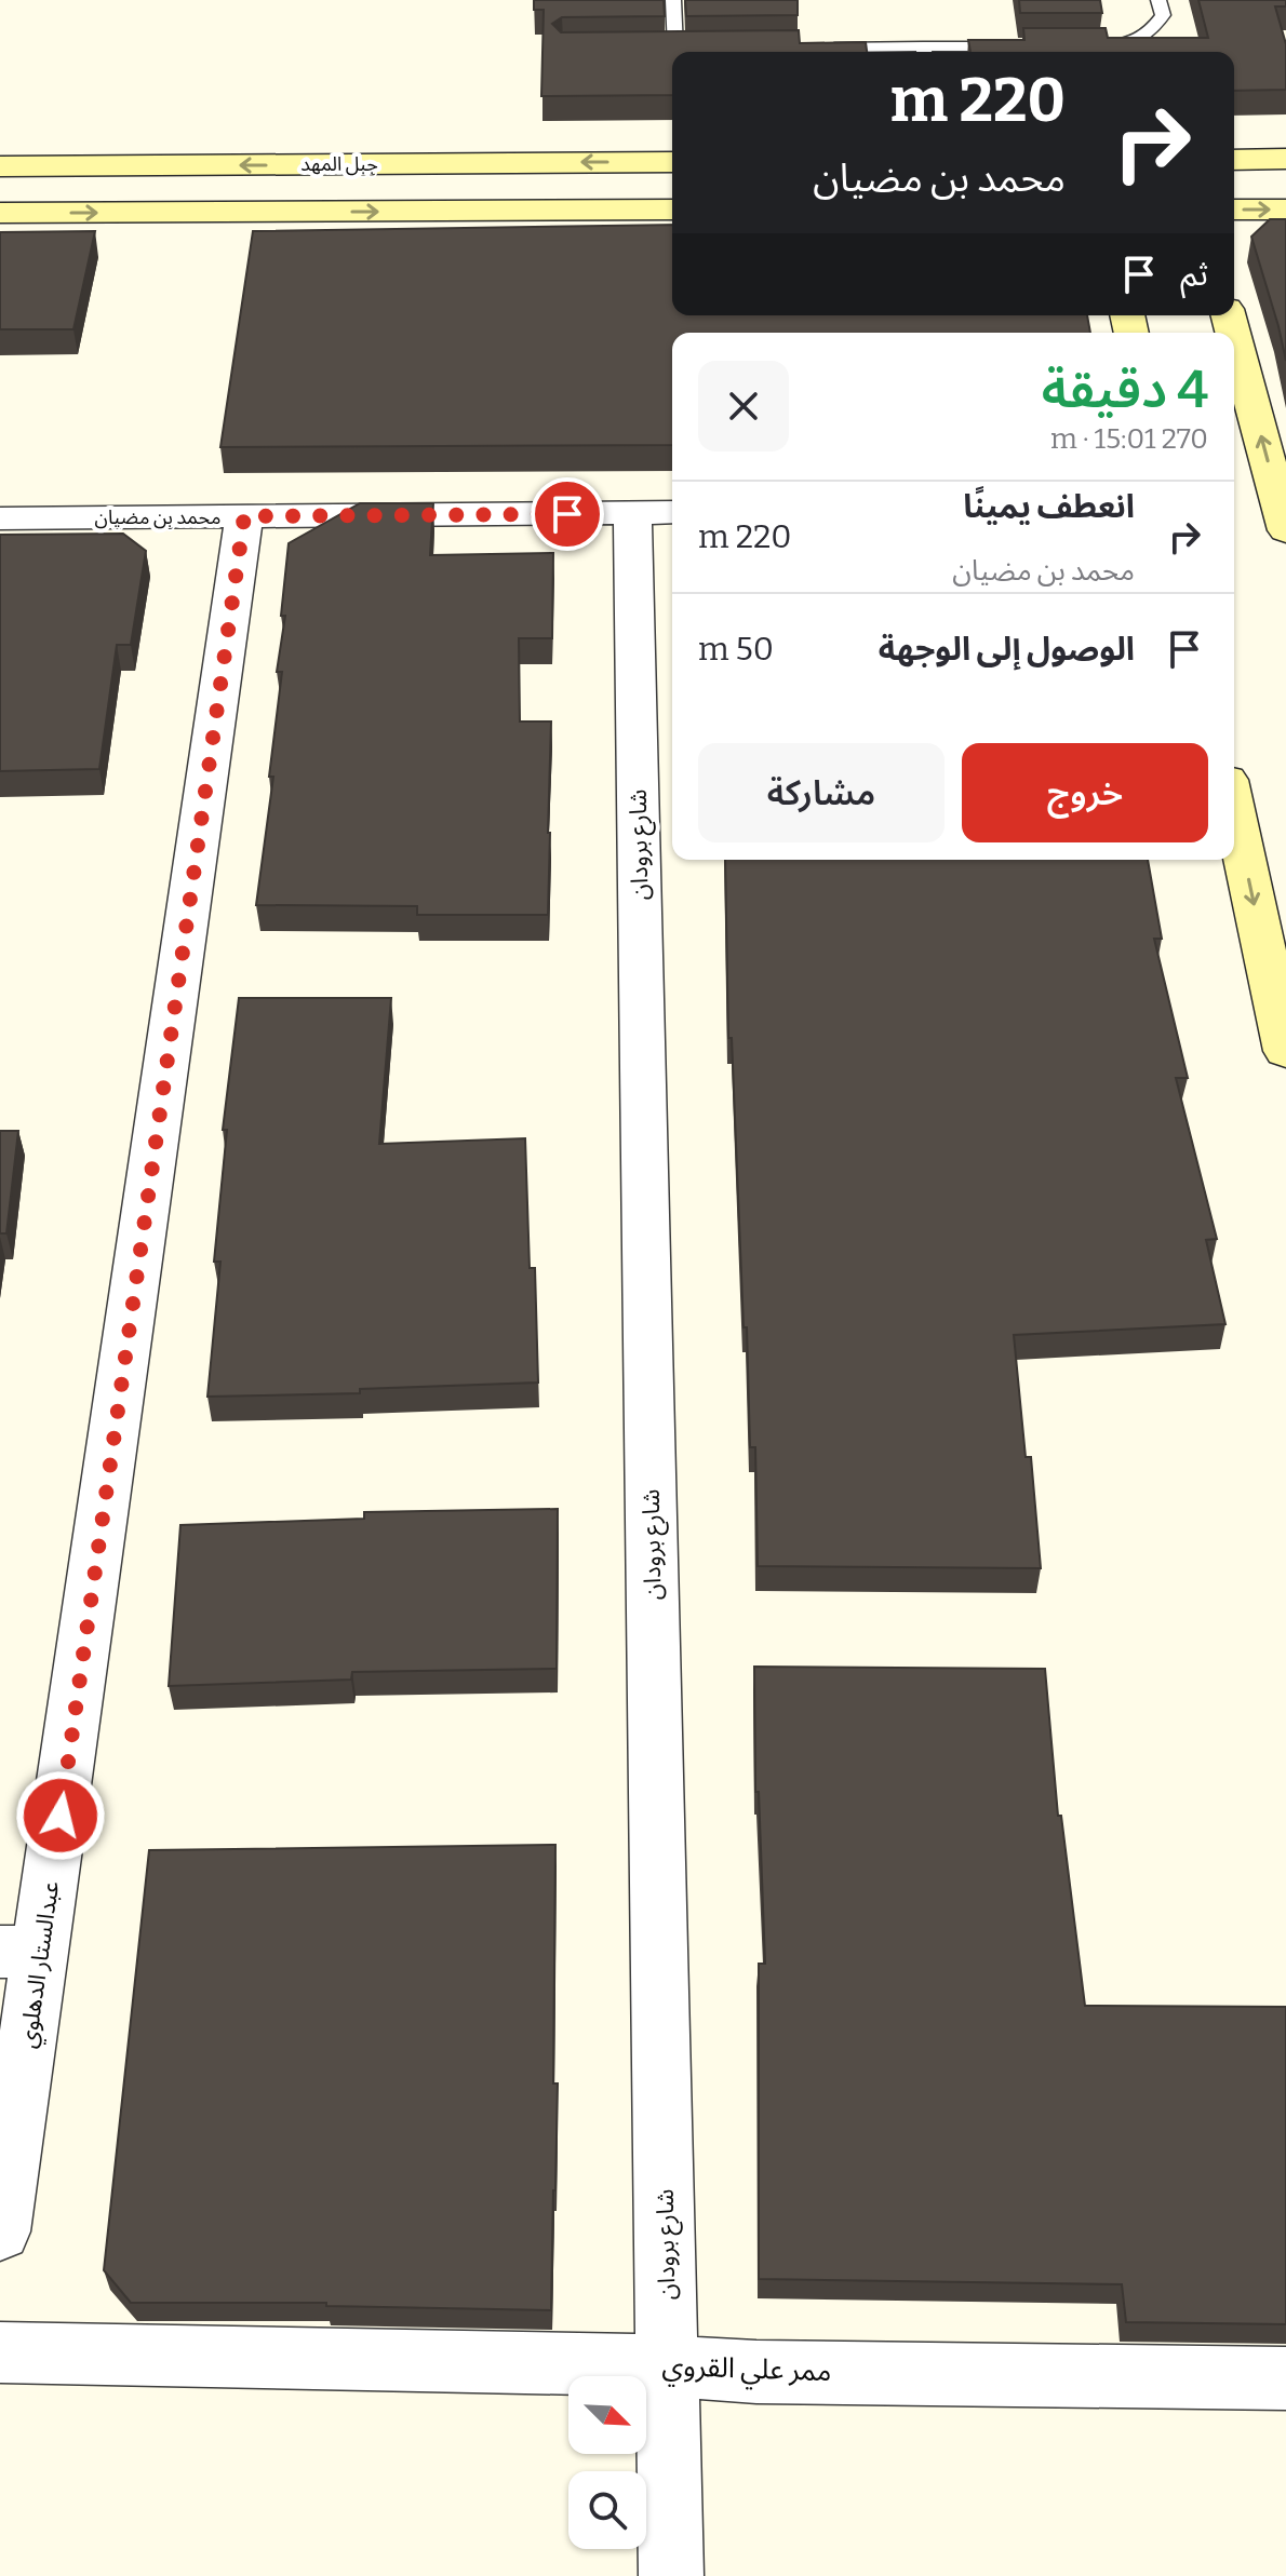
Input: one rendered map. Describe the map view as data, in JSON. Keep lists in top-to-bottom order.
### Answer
{
  "streets": {
    "street": [
      "جبل المهد",
      "محمد بن مضيان",
      "شارع برودان",
      "عبدالستار الدهلوي",
      "ممر علي القروي"
    ]
  },
  "crossings": [
    ["محمد بن مضيان", "شارع برودان"],
    ["محمد بن مضيان", "عبدالستار الدهلوي"],
    ["شارع برودان", "ممر علي القروي"]
  ],
  "north": "bottom right",
  "page": {
    "turn": ["220 m", "محمد بن مضيان"],
    "then": "ثم",
    "heading": ["4 دقيقة", "270 m · 15:01"],
    "list": [
      {
        "name": "انعطف يمينًا",
        "note": "محمد بن مضيان",
        "value": "220 m"
      },
      {
        "name": "الوصول إلى الوجهة",
        "value": "50 m"
      }
    ],
    "buttons": ["خروج", "مشاركة"]
  }
}
